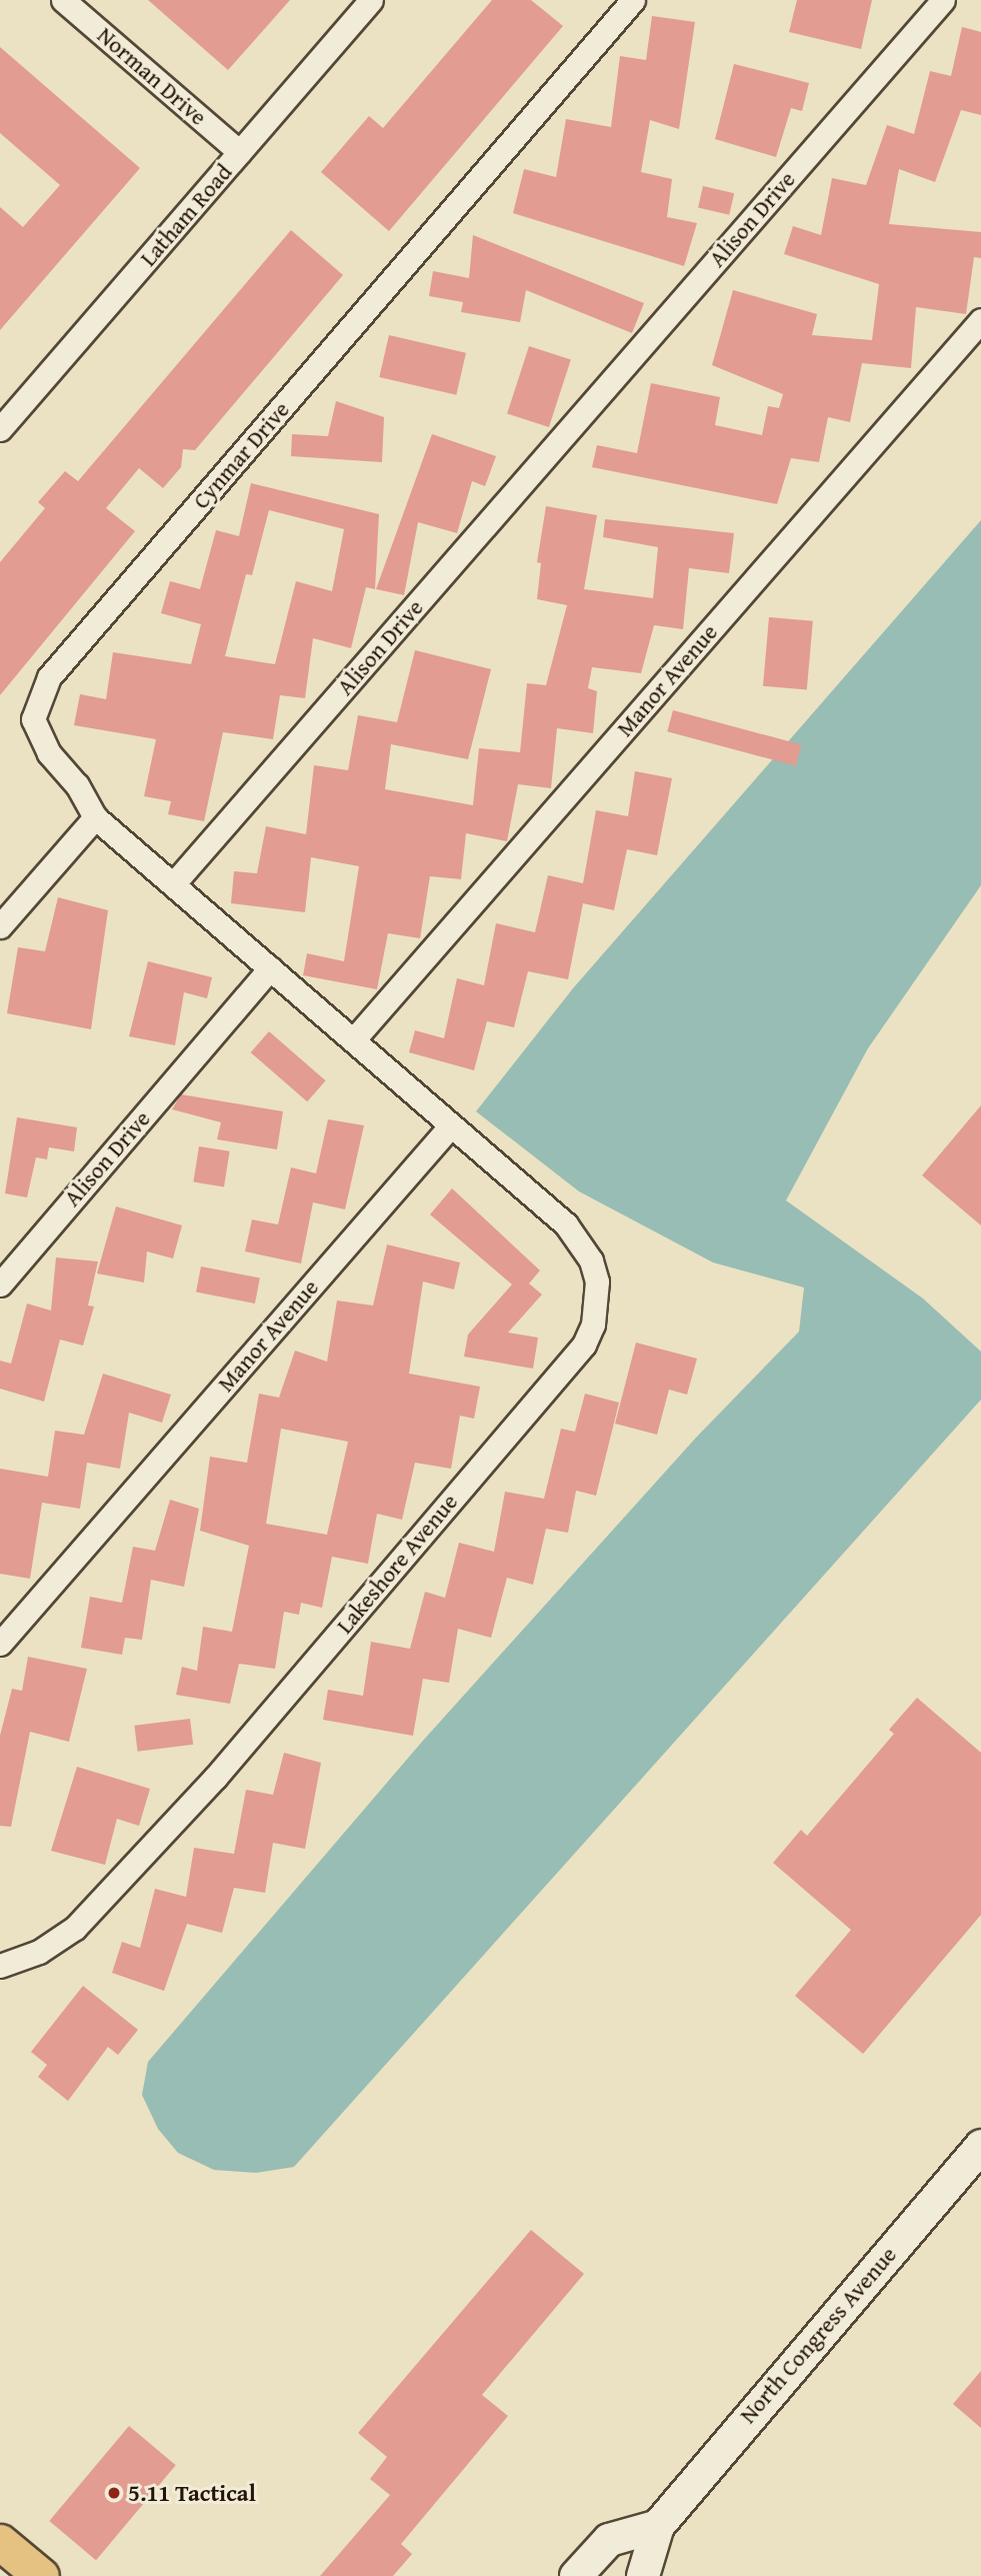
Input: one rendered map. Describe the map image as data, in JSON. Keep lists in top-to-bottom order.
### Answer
{
  "streets": {
    "street": [
      "Norman Drive",
      "Latham Road",
      "Alison Drive",
      "Cynmar Drive",
      "Manor Avenue",
      "Lakeshore Avenue",
      "North Congress Avenue"
    ]
  },
  "crossings": [
    ["Norman Drive", "Latham Road"],
    ["Manor Avenue", "Lakeshore Avenue"]
  ],
  "places": ["5.11 Tactical"]
}
